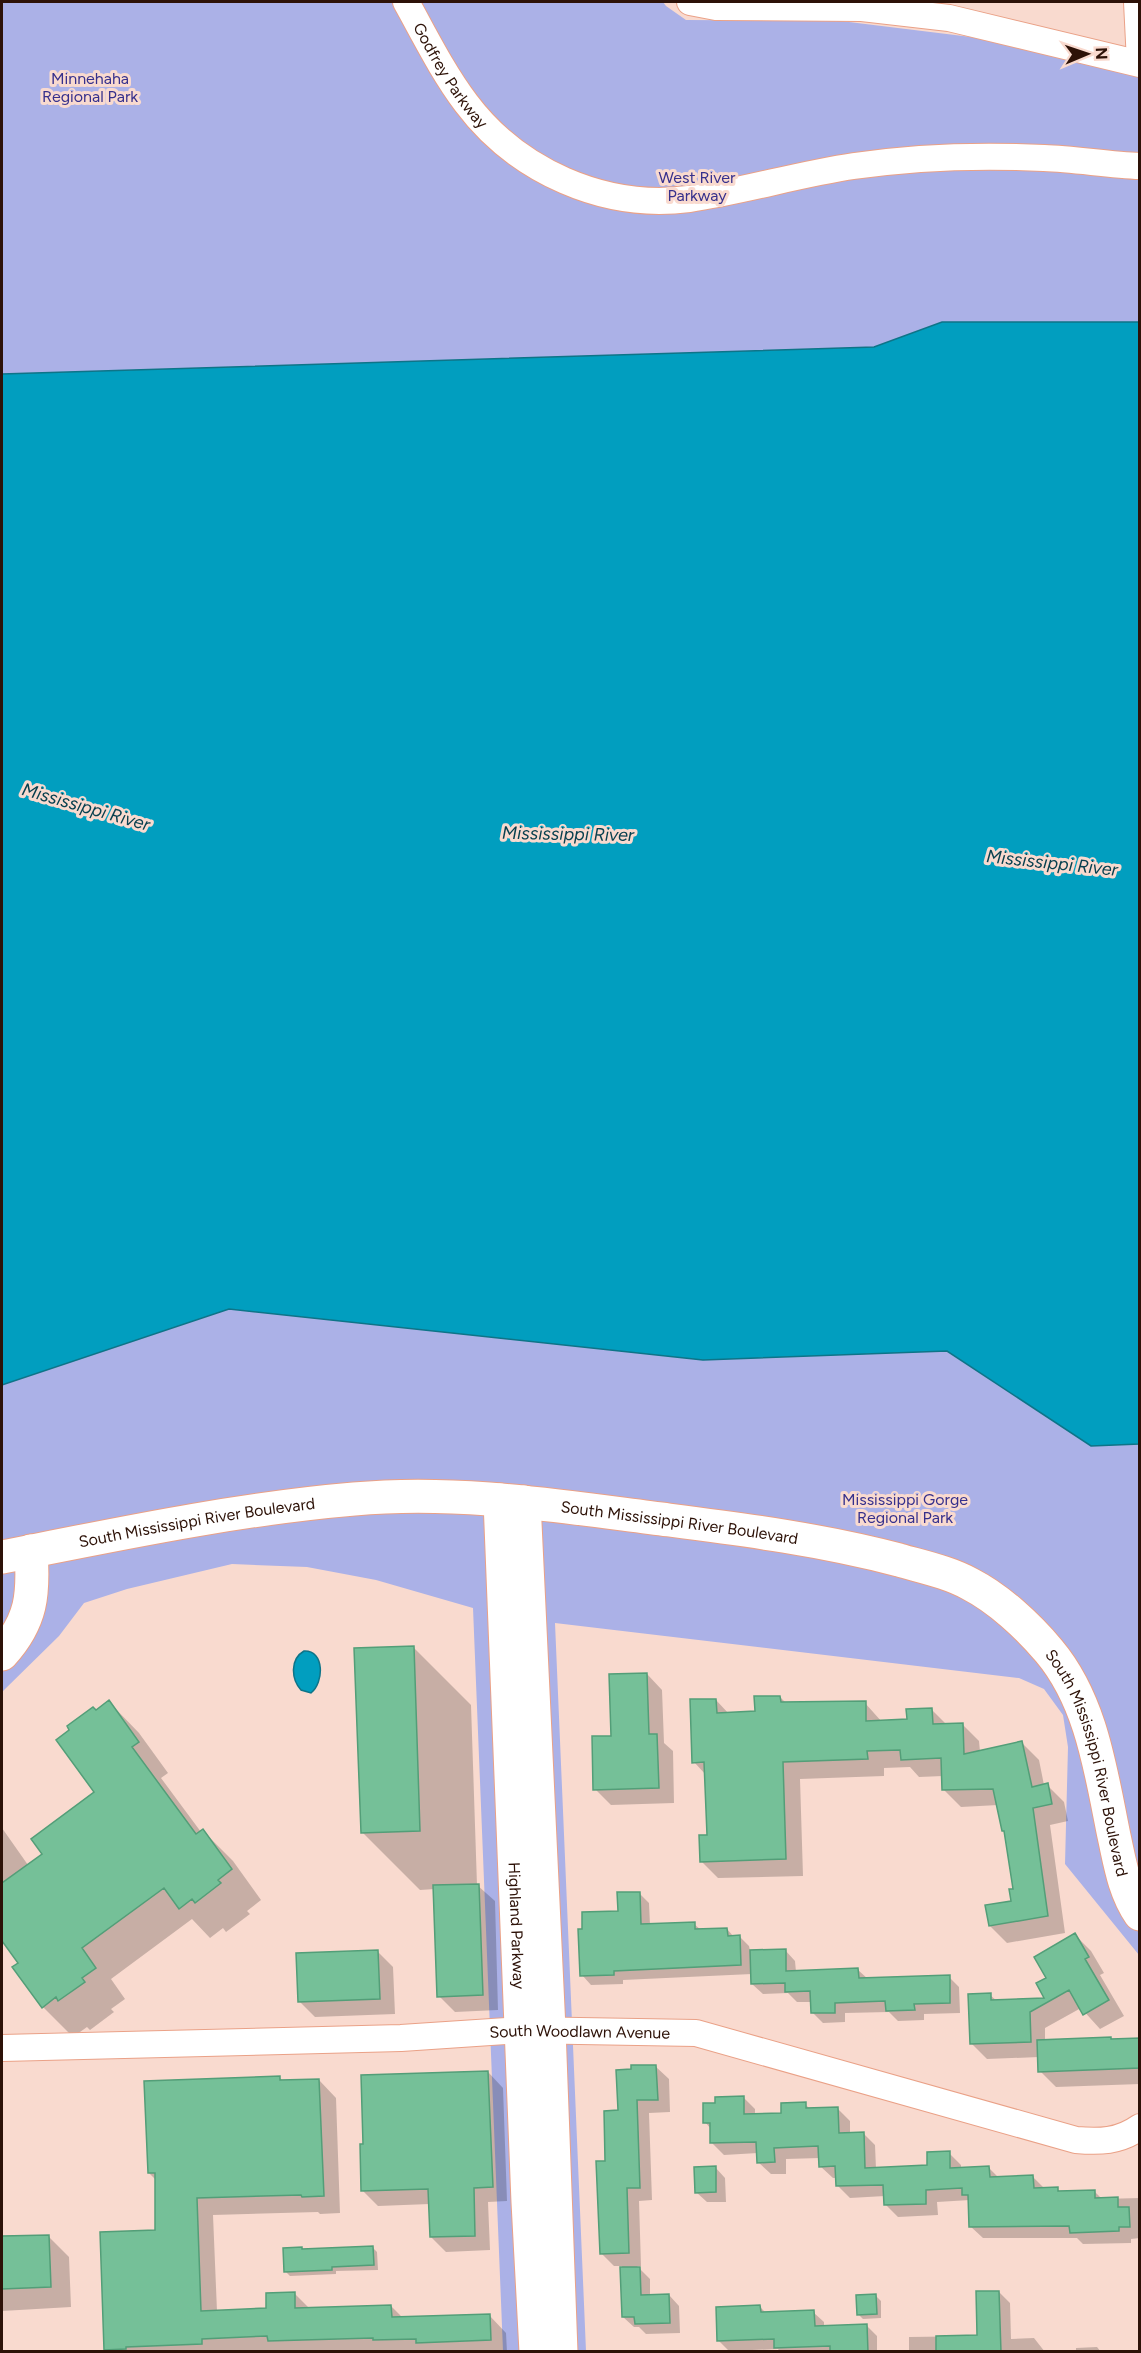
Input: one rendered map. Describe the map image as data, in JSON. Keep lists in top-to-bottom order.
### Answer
{
  "streets": {
    "street": [
      "Godfrey Parkway",
      "South Mississippi River Boulevard",
      "Highland Parkway",
      "South Woodlawn Avenue"
    ]
  },
  "crossings": [
    ["South Mississippi River Boulevard", "Highland Parkway"],
    ["Highland Parkway", "South Woodlawn Avenue"]
  ],
  "water": ["Mississippi River"],
  "parks": ["Minnehaha Regional Park", "West River Parkway", "Mississippi Gorge Regional Park"],
  "north": "right"
}
